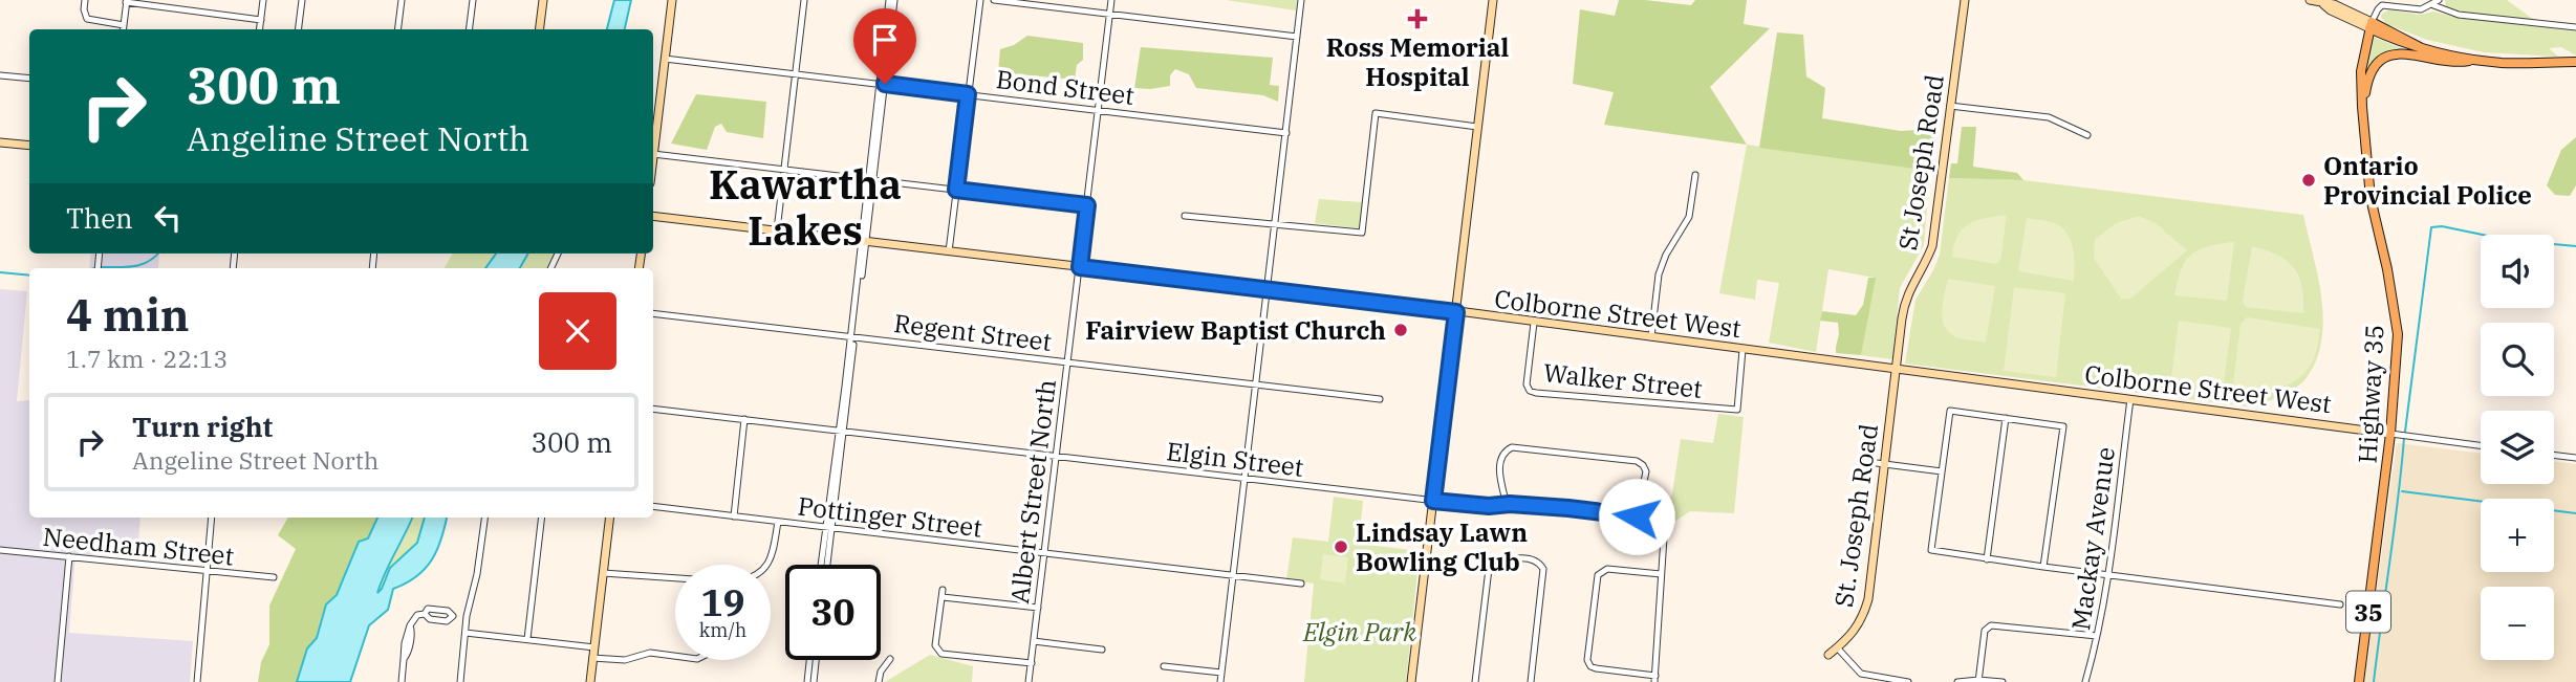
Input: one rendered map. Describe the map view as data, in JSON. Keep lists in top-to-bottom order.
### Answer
{
  "streets": {
    "main road": [
      "St Joseph Road",
      "Colborne Street West",
      "Highway 35",
      "St. Joseph Road",
      "35"
    ],
    "street": [
      "Bond Street",
      "Regent Street",
      "Walker Street",
      "Elgin Street",
      "Albert Street North",
      "Pottinger Street",
      "Mackay Avenue",
      "Needham Street"
    ]
  },
  "crossings": [
    ["Bond Street", "Albert Street North"],
    ["St Joseph Road", "Colborne Street West"],
    ["St Joseph Road", "St. Joseph Road"],
    ["Colborne Street West", "Walker Street"],
    ["Colborne Street West", "Highway 35"],
    ["Colborne Street West", "Albert Street North"],
    ["Colborne Street West", "St. Joseph Road"],
    ["Colborne Street West", "Mackay Avenue"],
    ["Regent Street", "Albert Street North"],
    ["Elgin Street", "Albert Street North"],
    ["Albert Street North", "Pottinger Street"]
  ],
  "districts": ["Kawartha Lakes"],
  "parks": ["Elgin Park"],
  "places": {
    "health": ["Ross Memorial Hospital"],
    "other": ["Ontario Provincial Police", "Fairview Baptist Church", "Lindsay Lawn Bowling Club"]
  },
  "page": {
    "turn": ["300 m", "Angeline Street North"],
    "then": "Then",
    "map_buttons": ["+", "−"],
    "heading": ["4 min", "1.7 km · 22:13"],
    "list": [
      {
        "name": "Turn right",
        "note": "Angeline Street North",
        "value": "300 m"
      }
    ],
    "speed": "19 km/h",
    "limit": "30"
  }
}
